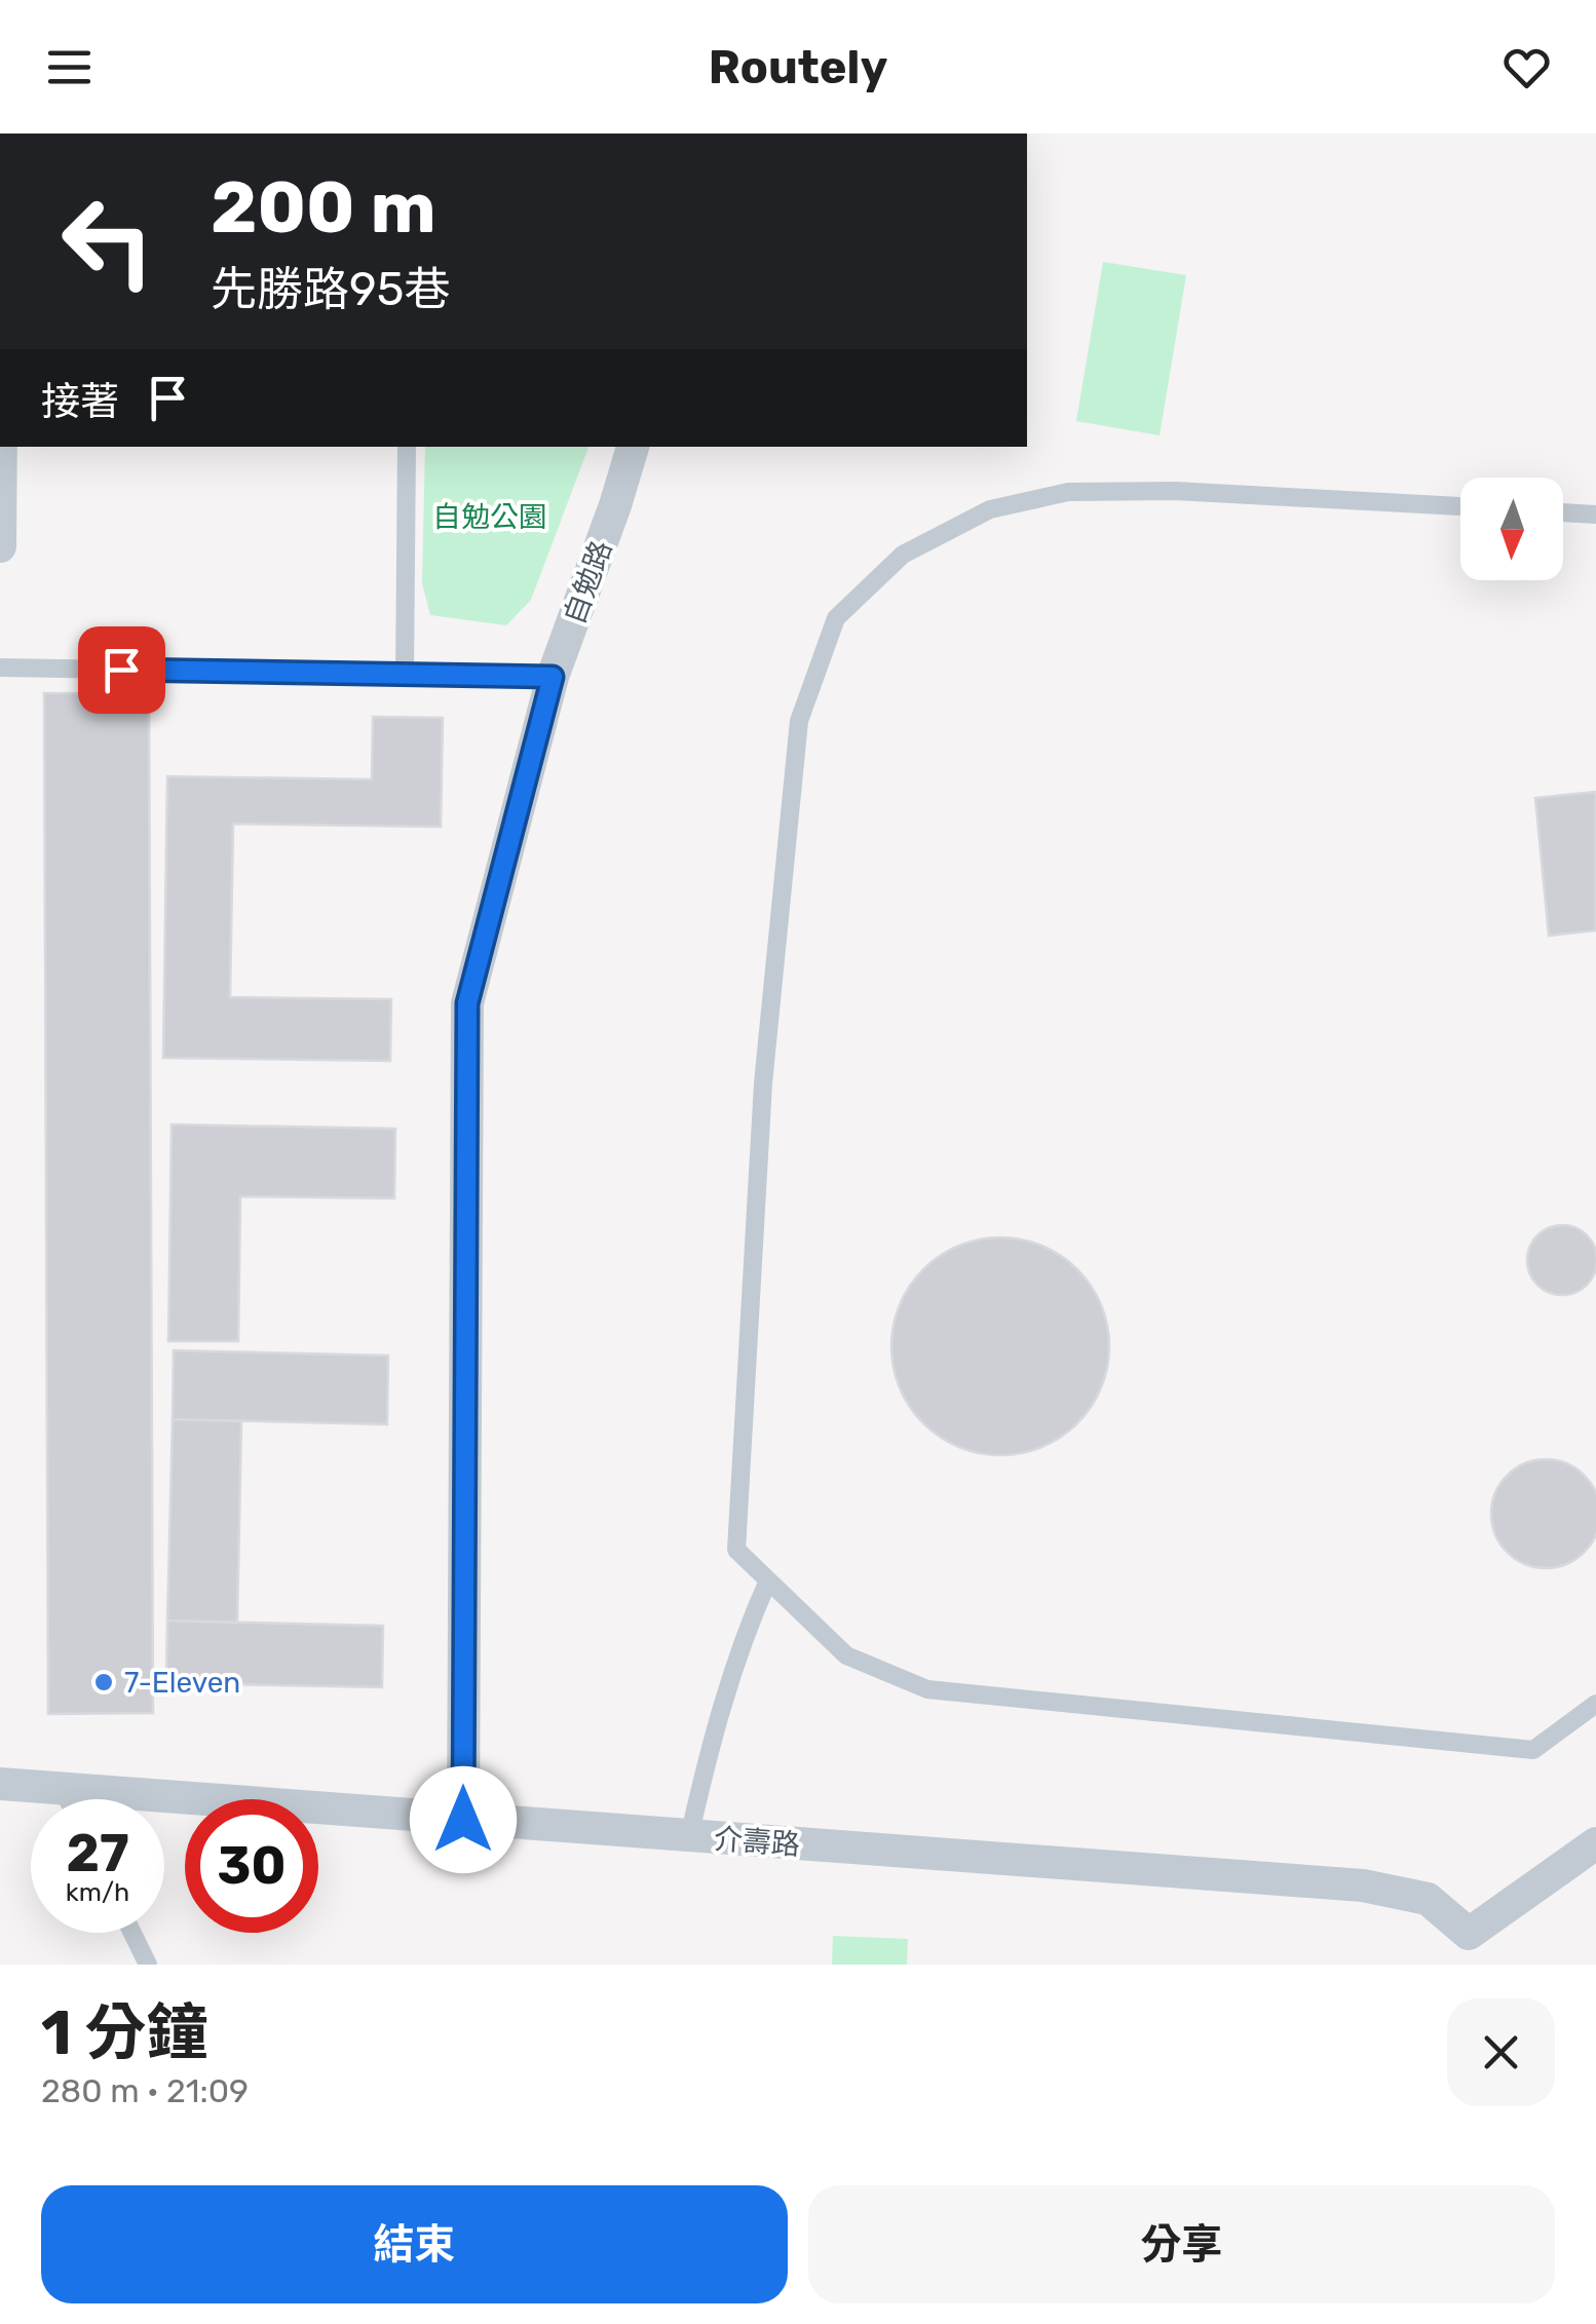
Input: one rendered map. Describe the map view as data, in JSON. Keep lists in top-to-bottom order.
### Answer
{
  "streets": {
    "street": ["自勉路", "介壽路"]
  },
  "crossings": [
    ["自勉路", "介壽路"]
  ],
  "parks": ["自勉公園"],
  "places": ["7-Eleven"],
  "north": "bottom",
  "page": {
    "header": "Routely",
    "turn": ["200 m", "先勝路95巷"],
    "then": "接著",
    "speed": "27 km/h",
    "limit": "30",
    "heading": ["1 分鐘", "280 m · 21:09"],
    "buttons": ["結束", "分享"]
  }
}
